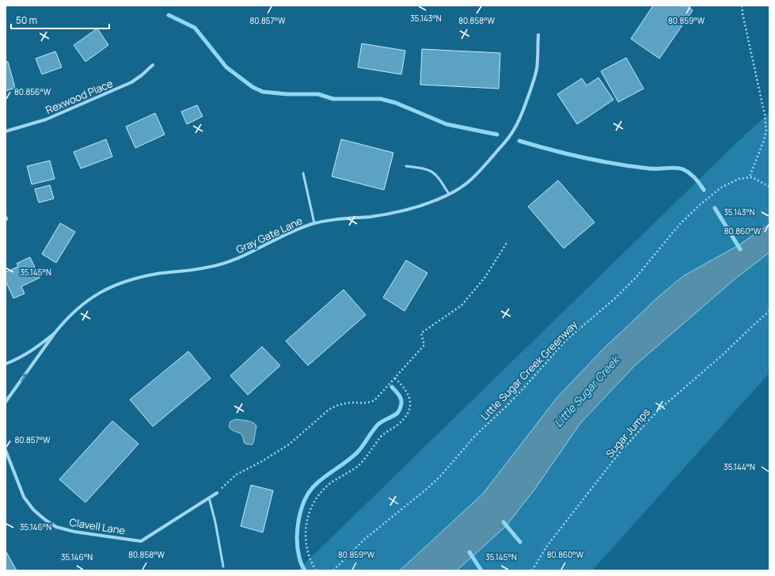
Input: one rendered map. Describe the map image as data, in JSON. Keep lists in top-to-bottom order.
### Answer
{
  "streets": {
    "street": ["Rexwood Place", "Gray Gate Lane", "Clavell Lane"],
    "path": ["Little Sugar Creek Greenway", "Sugar Jumps"]
  },
  "water": ["Little Sugar Creek"],
  "scale_bar": "50 m",
  "coordinates": [
    "35.143°N",
    "80.857°W",
    "80.858°W",
    "80.859°W",
    "80.856°W",
    "80.860°W",
    "35.145°N",
    "35.144°N",
    "35.146°N"
  ]
}
